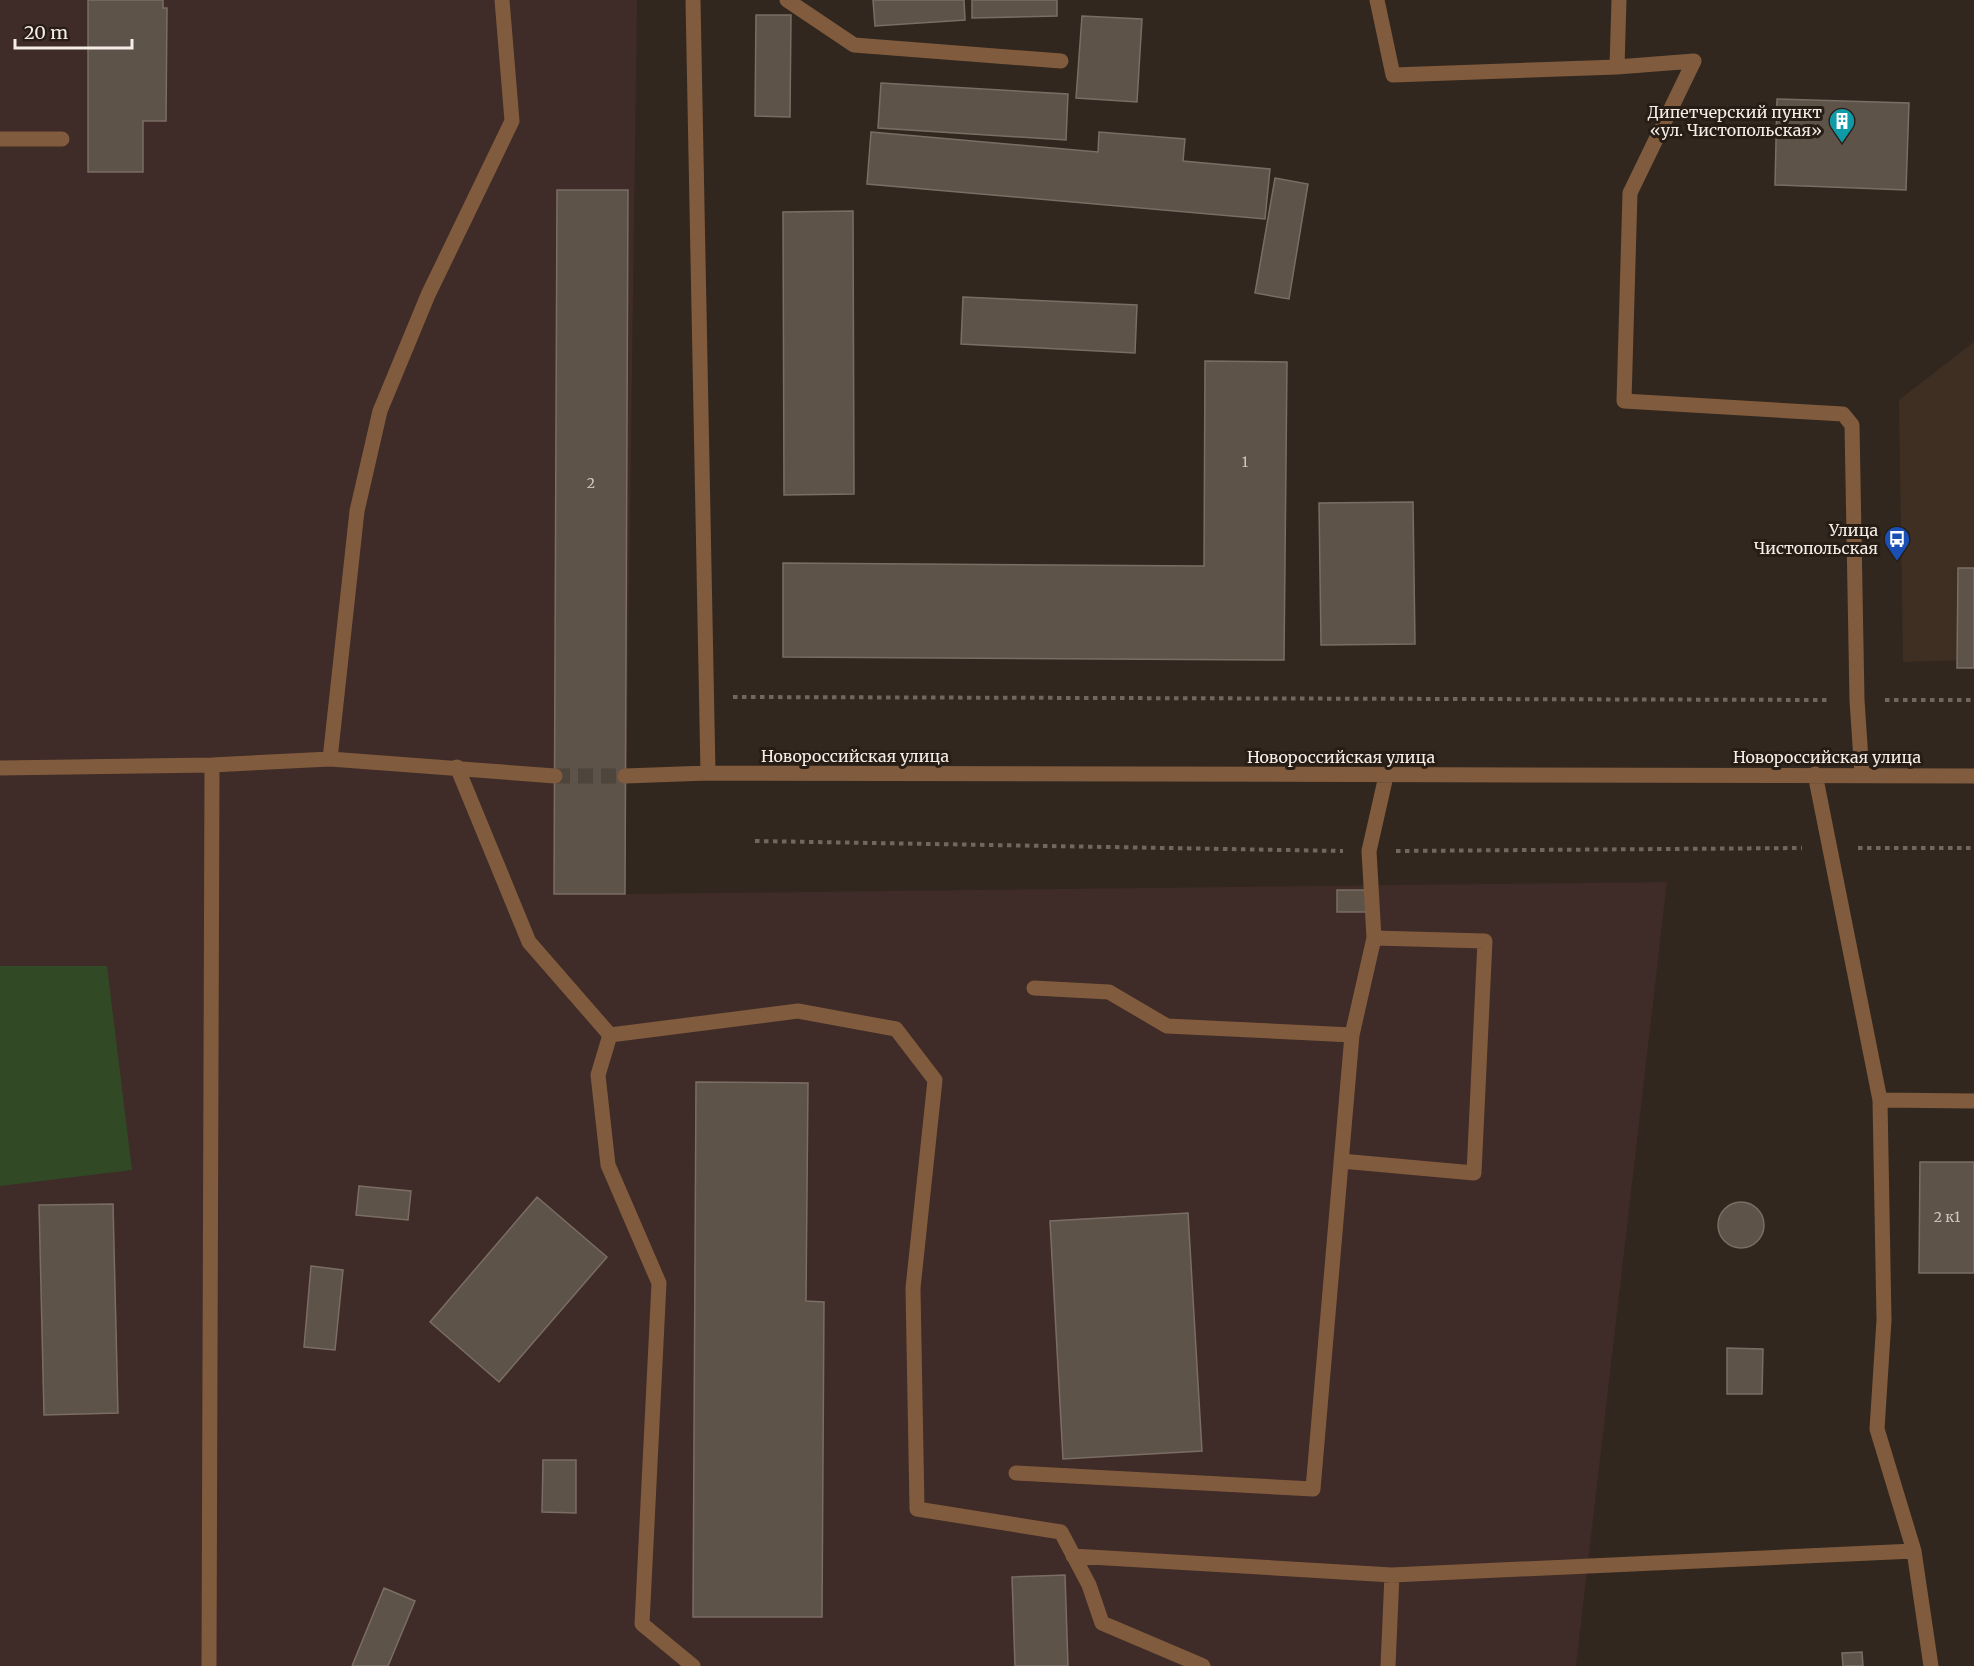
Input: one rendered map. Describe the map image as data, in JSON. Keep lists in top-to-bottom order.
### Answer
{
  "streets": {
    "street": ["Новороссийская улица"]
  },
  "places": {
    "building": ["Дипетчерский пункт «ул. Чистопольская»"],
    "bus stop": ["Улица Чистопольская"]
  },
  "house_numbers": ["1", "2", "2 к1"],
  "scale_bar": "20 m"
}
